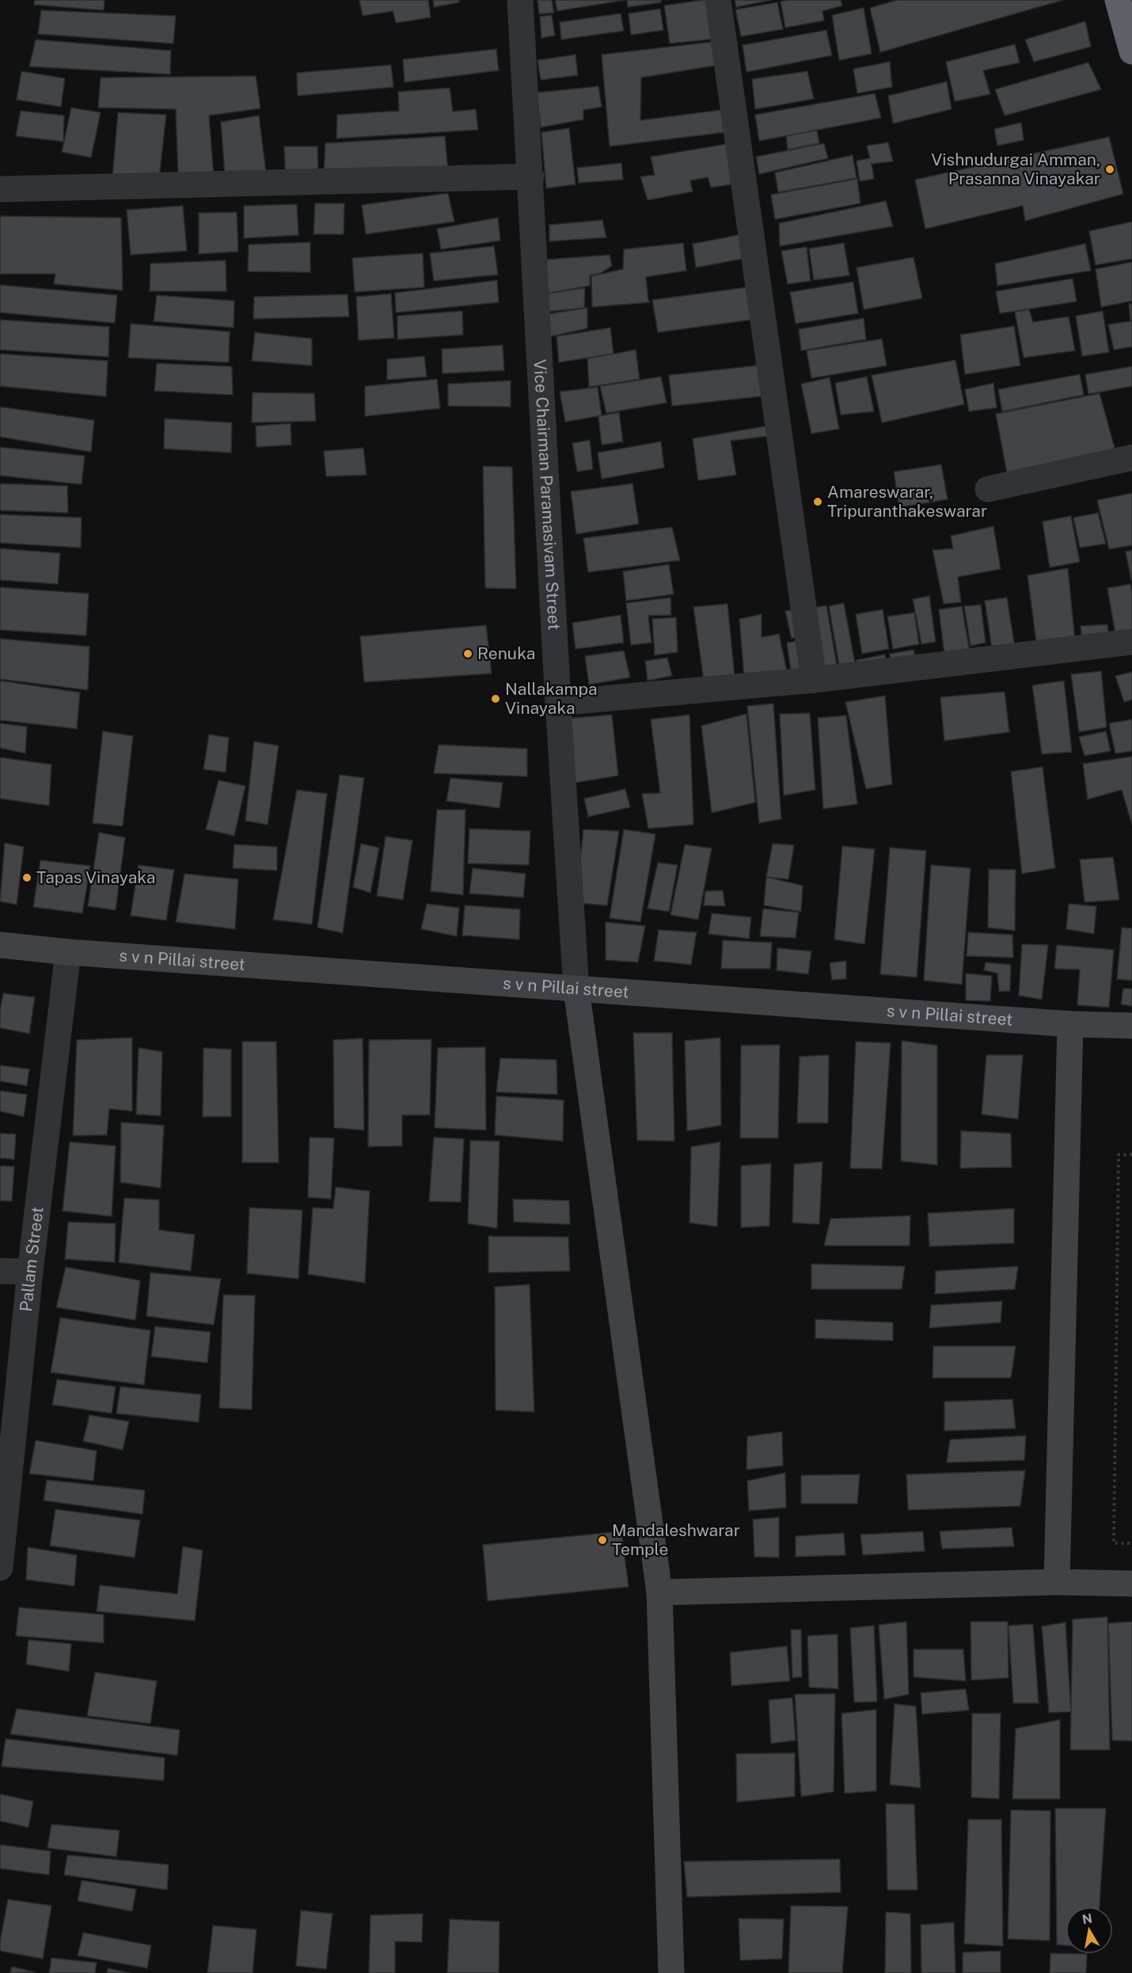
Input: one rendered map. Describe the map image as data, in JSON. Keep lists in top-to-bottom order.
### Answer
{
  "streets": {
    "street": ["Vice Chairman Paramasivam Street", "s v n Pillai street", "Pallam Street"]
  },
  "crossings": [
    ["Vice Chairman Paramasivam Street", "s v n Pillai street"],
    ["s v n Pillai street", "Pallam Street"]
  ],
  "places": [
    "Vishnudurgai Amman, Prasanna Vinayakar",
    "Amareswarar, Tripuranthakeswarar",
    "Renuka",
    "Nallakampa Vinayaka",
    "Tapas Vinayaka",
    "Mandaleshwarar Temple"
  ],
  "north": "top"
}
